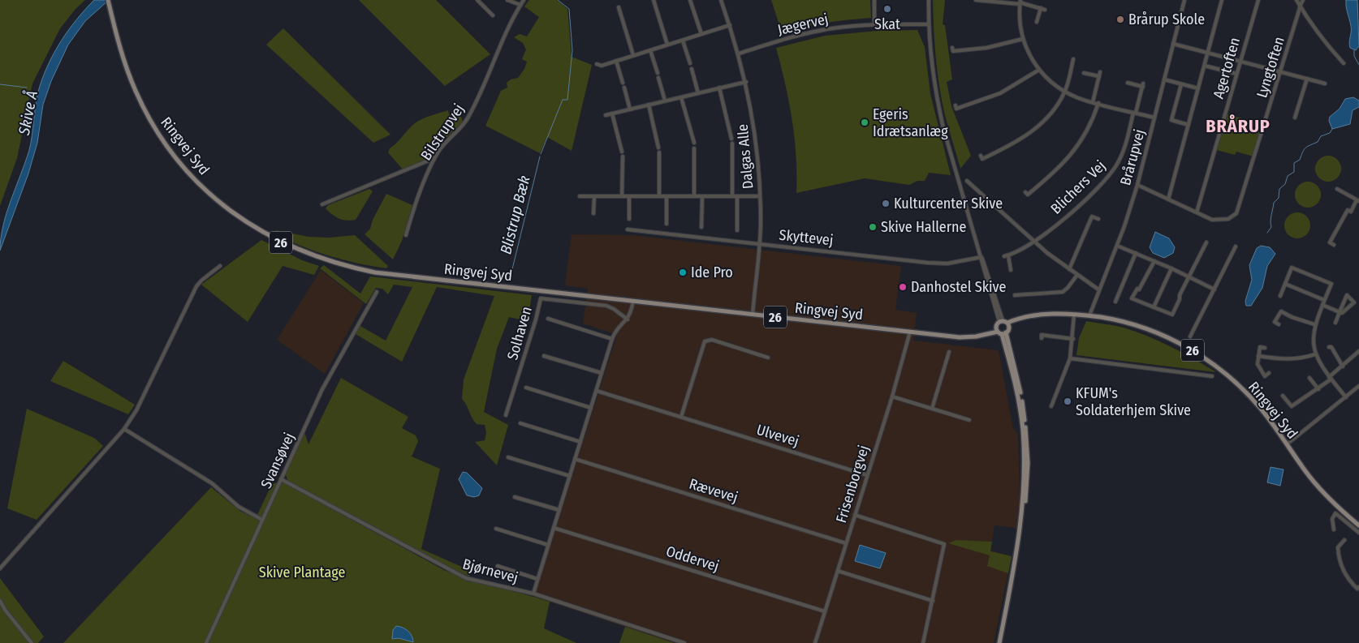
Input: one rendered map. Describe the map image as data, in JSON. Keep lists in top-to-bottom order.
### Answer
{
  "streets": {
    "main road": ["Ringvej Syd", "26"],
    "street": [
      "Jægervej",
      "Lyngtoften",
      "Agertoften",
      "Bilstrupvej",
      "Dalgas Alle",
      "Brårupvej",
      "Blichers Vej",
      "Skyttevej",
      "Solhaven",
      "Ulvevej",
      "Svansøvej",
      "Frisenborgvej",
      "Rævevej",
      "Oddervej",
      "Bjørnevej"
    ]
  },
  "crossings": [
    ["Jægervej", "Dalgas Alle"],
    ["Lyngtoften", "Agertoften"],
    ["Lyngtoften", "Brårupvej"],
    ["Ringvej Syd", "Dalgas Alle"],
    ["Ringvej Syd", "Brårupvej"],
    ["Ringvej Syd", "26"],
    ["Ringvej Syd", "Frisenborgvej"],
    ["Dalgas Alle", "Skyttevej"],
    ["Ulvevej", "Frisenborgvej"],
    ["Svansøvej", "Bjørnevej"],
    ["Frisenborgvej", "Rævevej"],
    ["Frisenborgvej", "Oddervej"]
  ],
  "districts": ["BRÅRUP"],
  "water": ["Skive Å", "Blistrup Bæk"],
  "parks": ["Skive Plantage"],
  "places": [
    "Skat",
    "Brårup Skole",
    "Egeris Idrætsanlæg",
    "Kulturcenter Skive",
    "Skive Hallerne",
    "Ide Pro",
    "Danhostel Skive",
    "KFUM's Soldaterhjem Skive"
  ]
}
